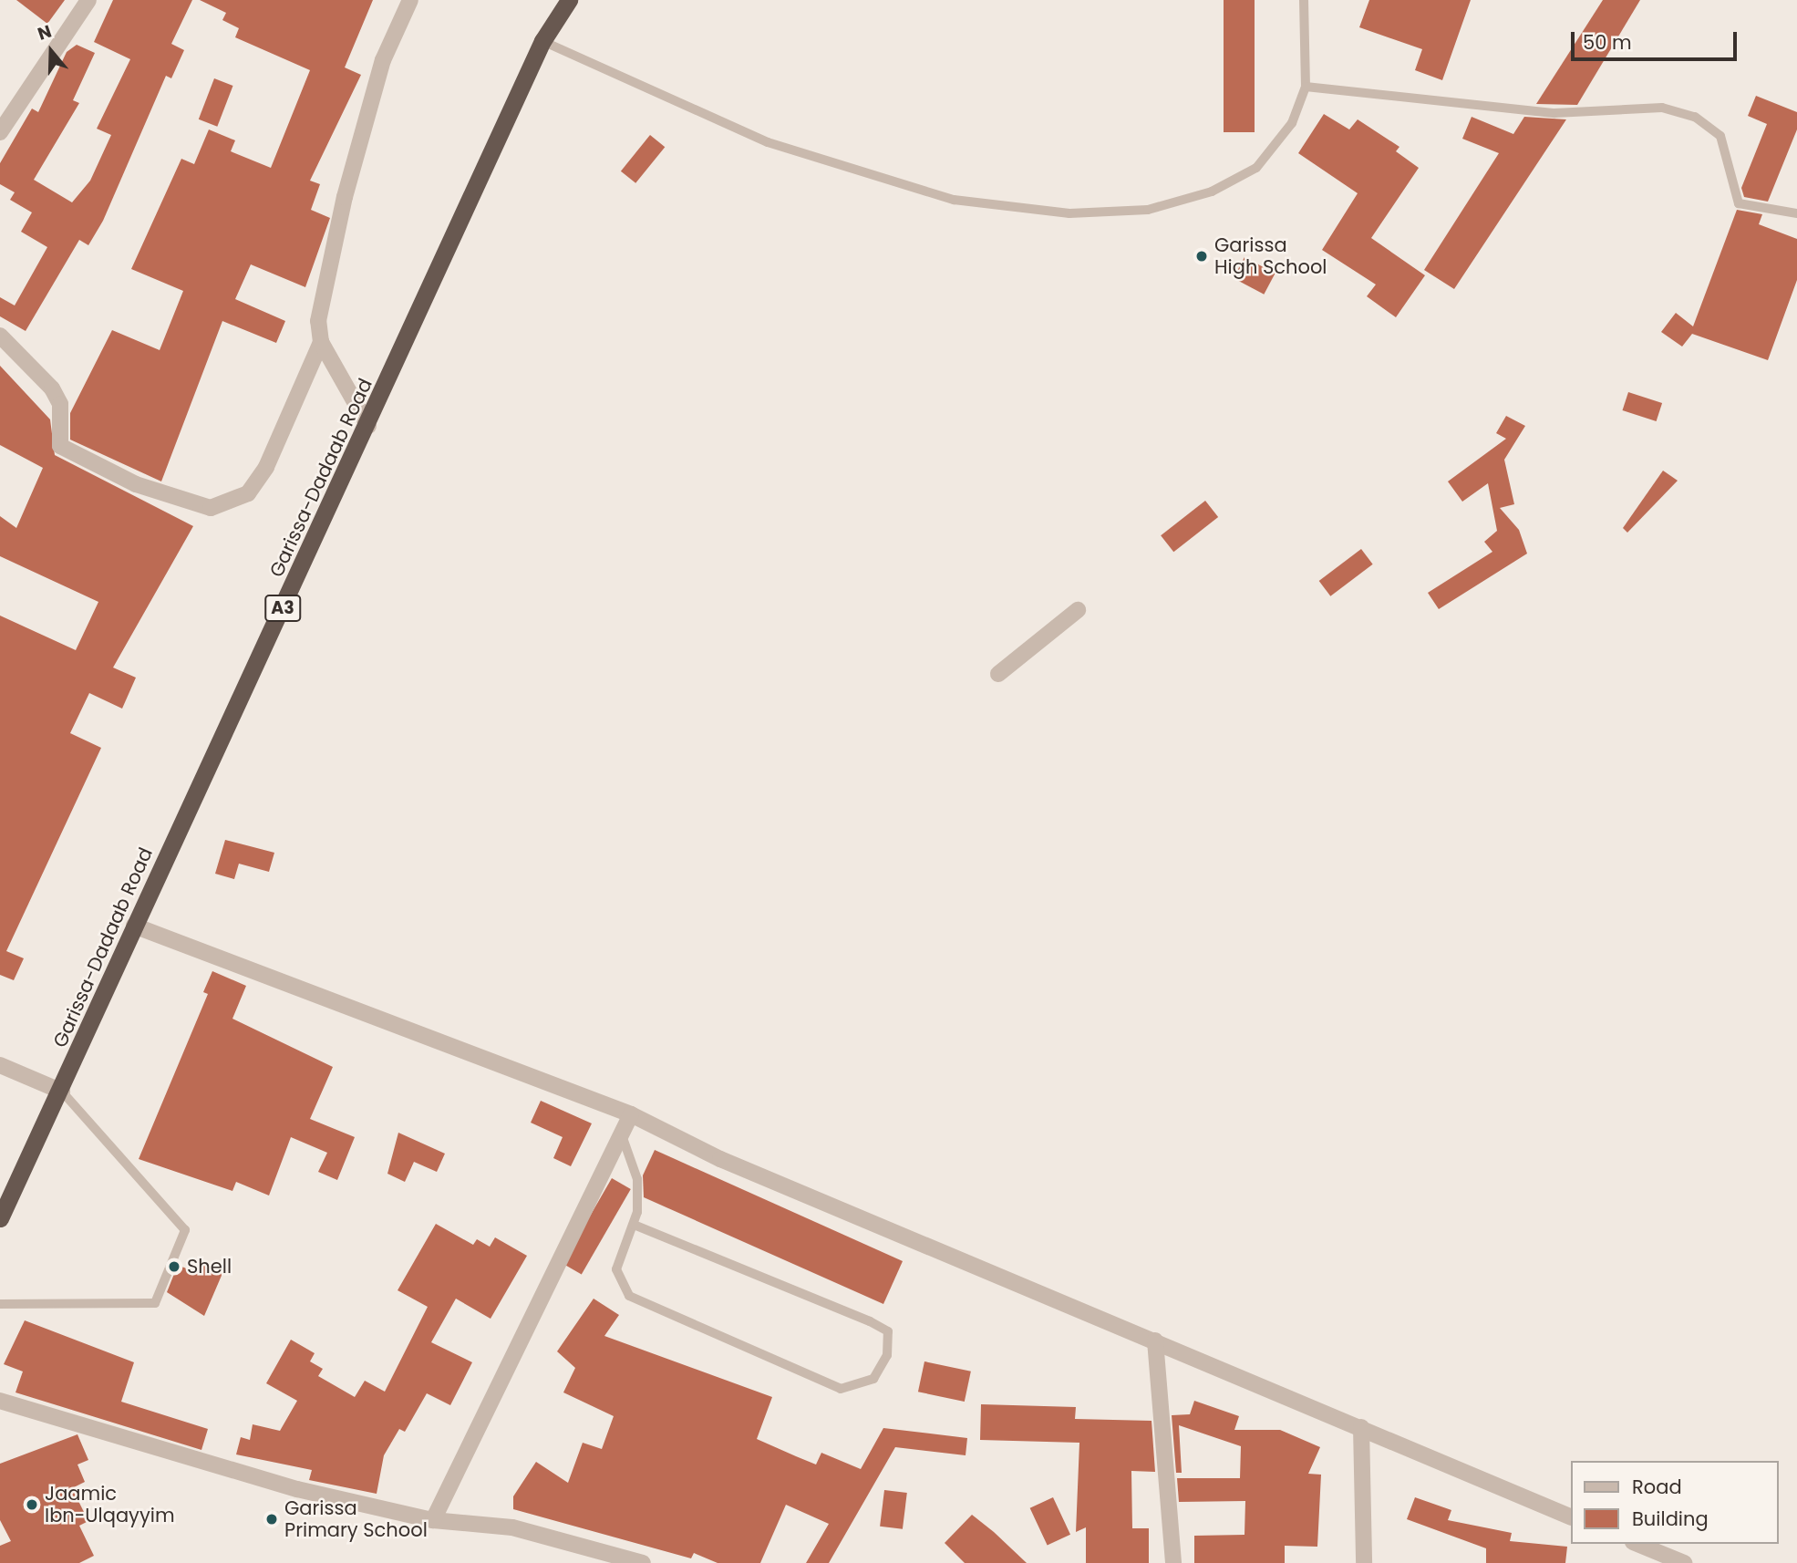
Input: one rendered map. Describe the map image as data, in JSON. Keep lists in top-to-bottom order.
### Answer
{
  "streets": {
    "highway": ["Garissa-Dadaab Road", "A3"]
  },
  "places": [
    "Garissa High School",
    "Shell",
    "Jaamic Ibn-Ulqayyim",
    "Garissa Primary School"
  ],
  "legend": ["Road", "Building"],
  "scale_bar": "50 m",
  "north": "top"
}
